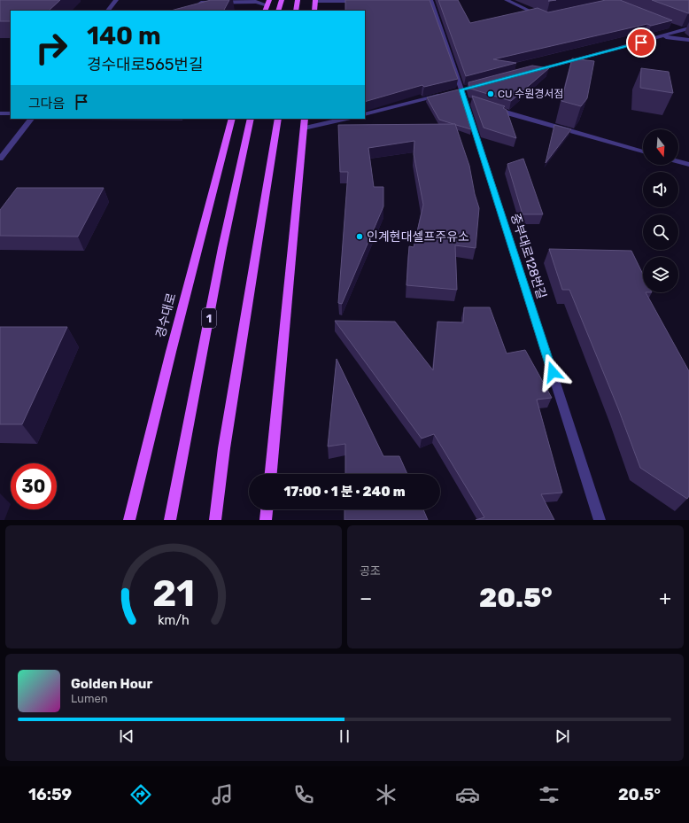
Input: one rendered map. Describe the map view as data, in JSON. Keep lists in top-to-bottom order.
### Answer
{
  "streets": {
    "main road": ["경수대로", "1"],
    "street": ["중부대로128번길"]
  },
  "places": ["CU 수원경서점", "인계현대셀프주유소"],
  "north": "bottom",
  "page": {
    "turn": ["140 m", "경수대로565번길"],
    "then": "그다음",
    "limit": "30",
    "trip": "17:00 · 1 분 · 240 m",
    "tile": "공조",
    "heat": ["−", "20.5°", "+"],
    "song": ["Golden Hour", "Lumen"],
    "tabs": ["16:59", "20.5°"],
    "gauge": ["21", "km/h"]
  }
}
